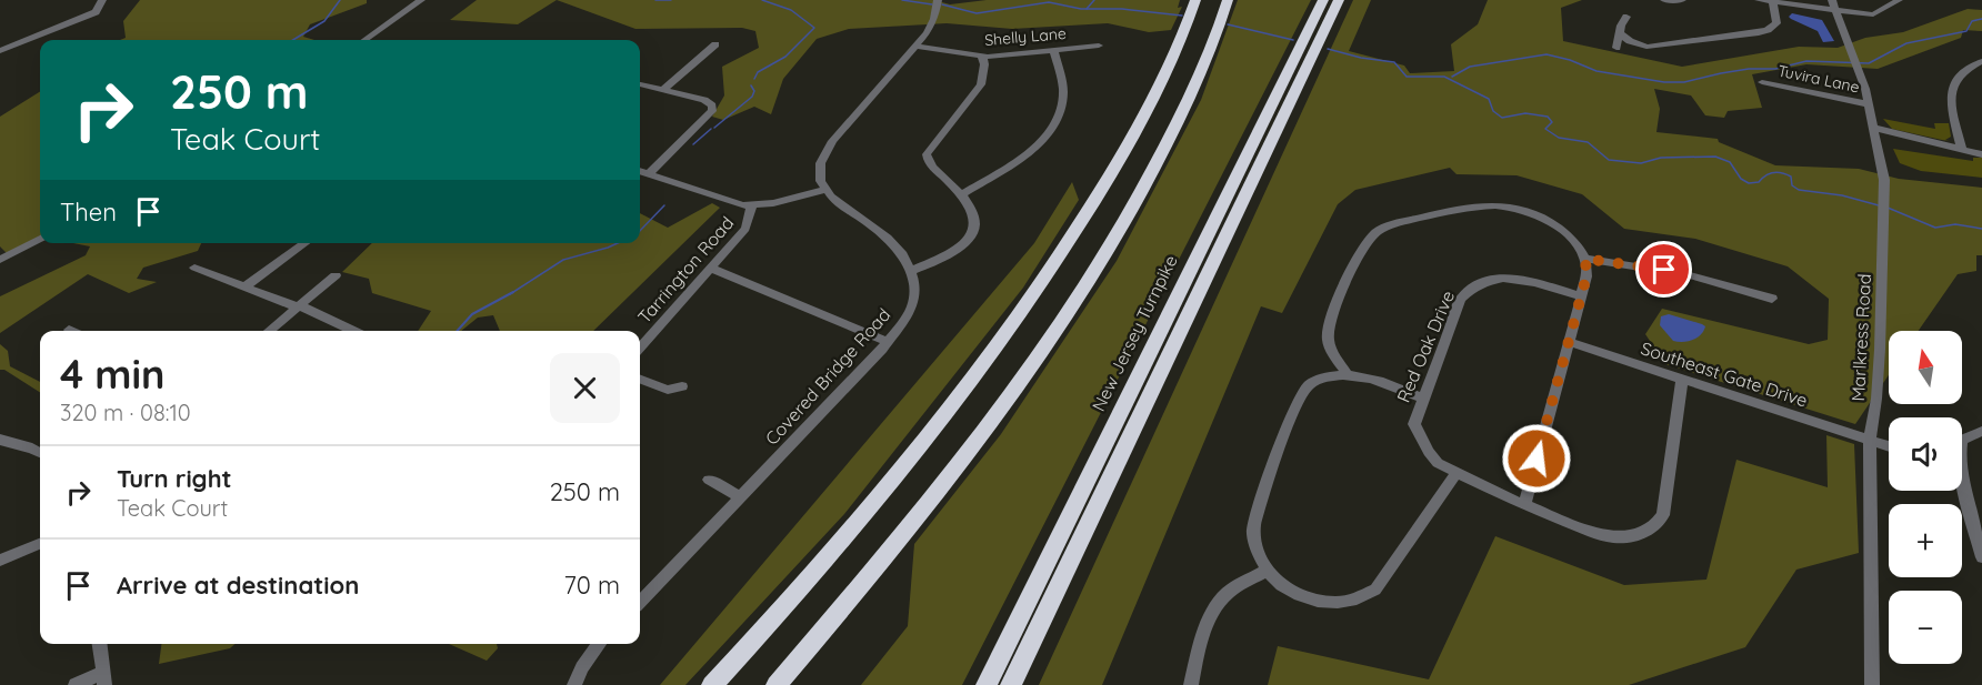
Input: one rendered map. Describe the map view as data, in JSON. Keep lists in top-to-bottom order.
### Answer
{
  "streets": {
    "highway": ["New Jersey Turnpike"],
    "street": [
      "Shelly Lane",
      "Tuvira Lane",
      "Tarrington Road",
      "Marlkress Road",
      "Red Oak Drive",
      "Southeast Gate Drive",
      "Covered Bridge Road"
    ]
  },
  "crossings": [
    ["Tuvira Lane", "Marlkress Road"],
    ["Marlkress Road", "Southeast Gate Drive"],
    ["Red Oak Drive", "Southeast Gate Drive"]
  ],
  "north": "top",
  "page": {
    "turn": ["250 m", "Teak Court"],
    "then": "Then",
    "map_buttons": ["+", "−"],
    "heading": ["4 min", "320 m · 08:10"],
    "list": [
      {
        "name": "Turn right",
        "note": "Teak Court",
        "value": "250 m"
      },
      {
        "name": "Arrive at destination",
        "value": "70 m"
      }
    ]
  }
}
